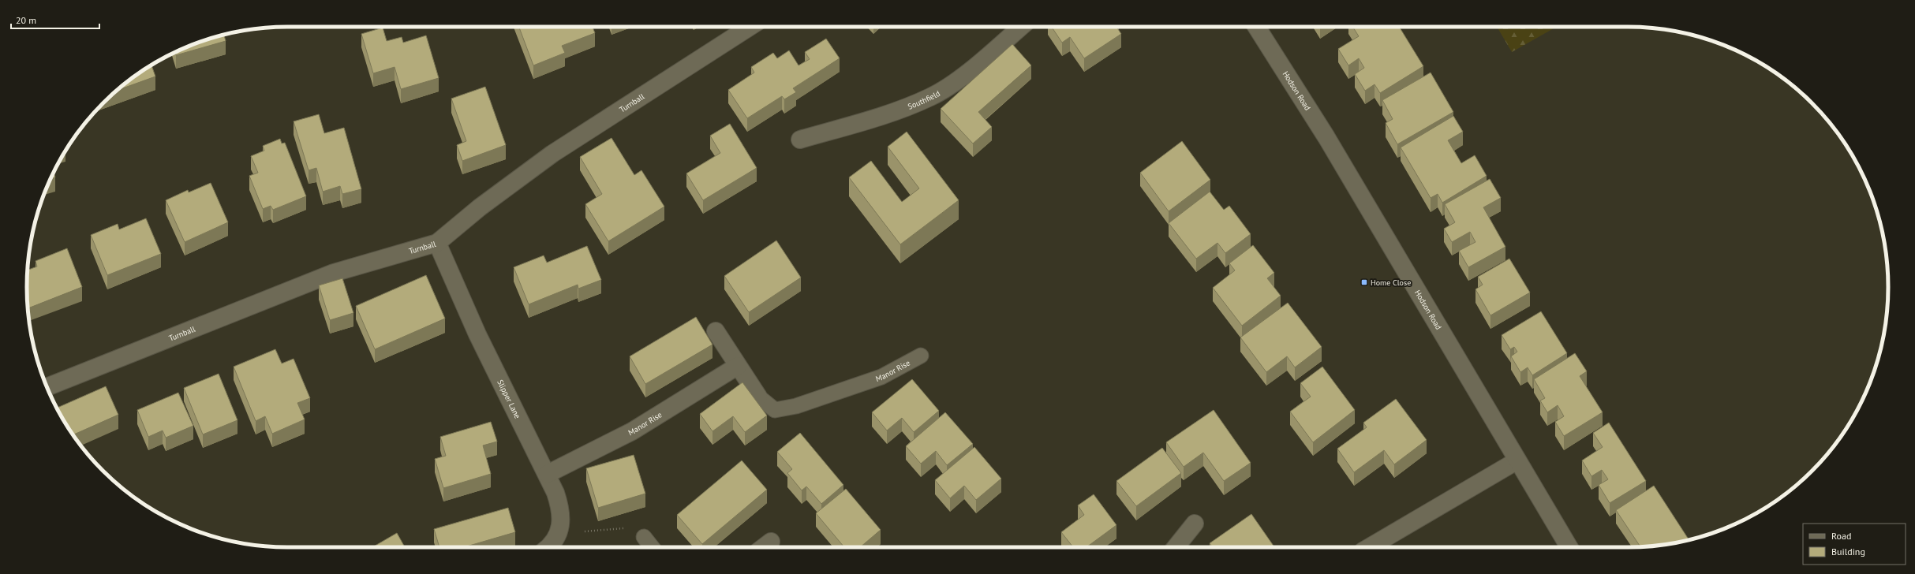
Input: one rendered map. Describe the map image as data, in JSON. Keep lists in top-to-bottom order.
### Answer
{
  "streets": {
    "street": [
      "Hodson Road",
      "Southfield",
      "Turnball",
      "Manor Rise",
      "Slipper Lane"
    ]
  },
  "crossings": [
    ["Turnball", "Slipper Lane"],
    ["Manor Rise", "Slipper Lane"]
  ],
  "places": {
    "transit": ["Home Close"]
  },
  "legend": ["Road", "Building"],
  "scale_bar": "20 m"
}
